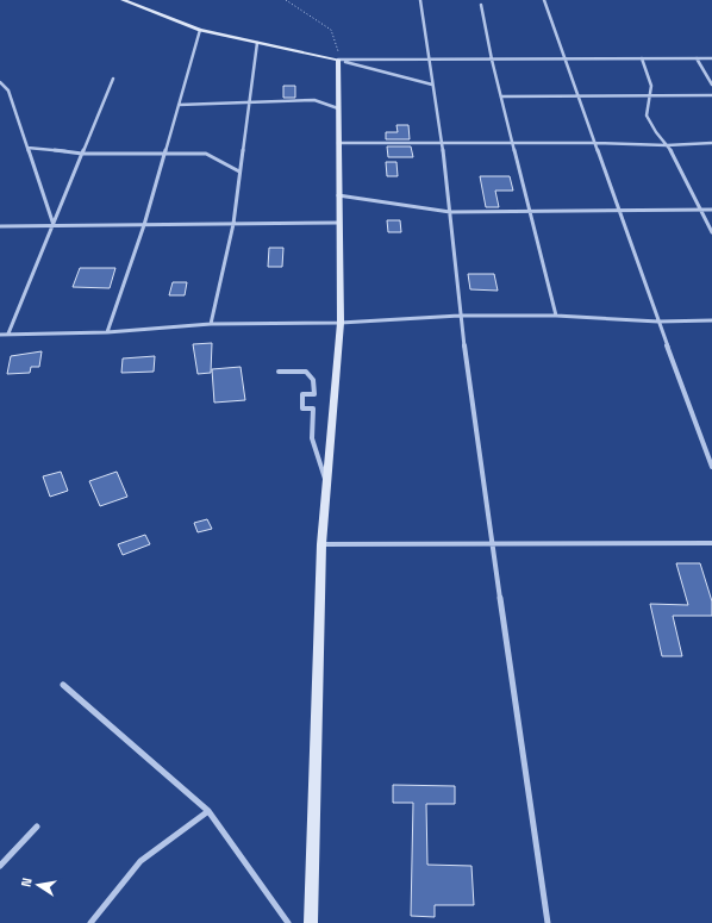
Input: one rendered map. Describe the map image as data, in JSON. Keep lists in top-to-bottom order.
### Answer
{
  "north": "left"
}
